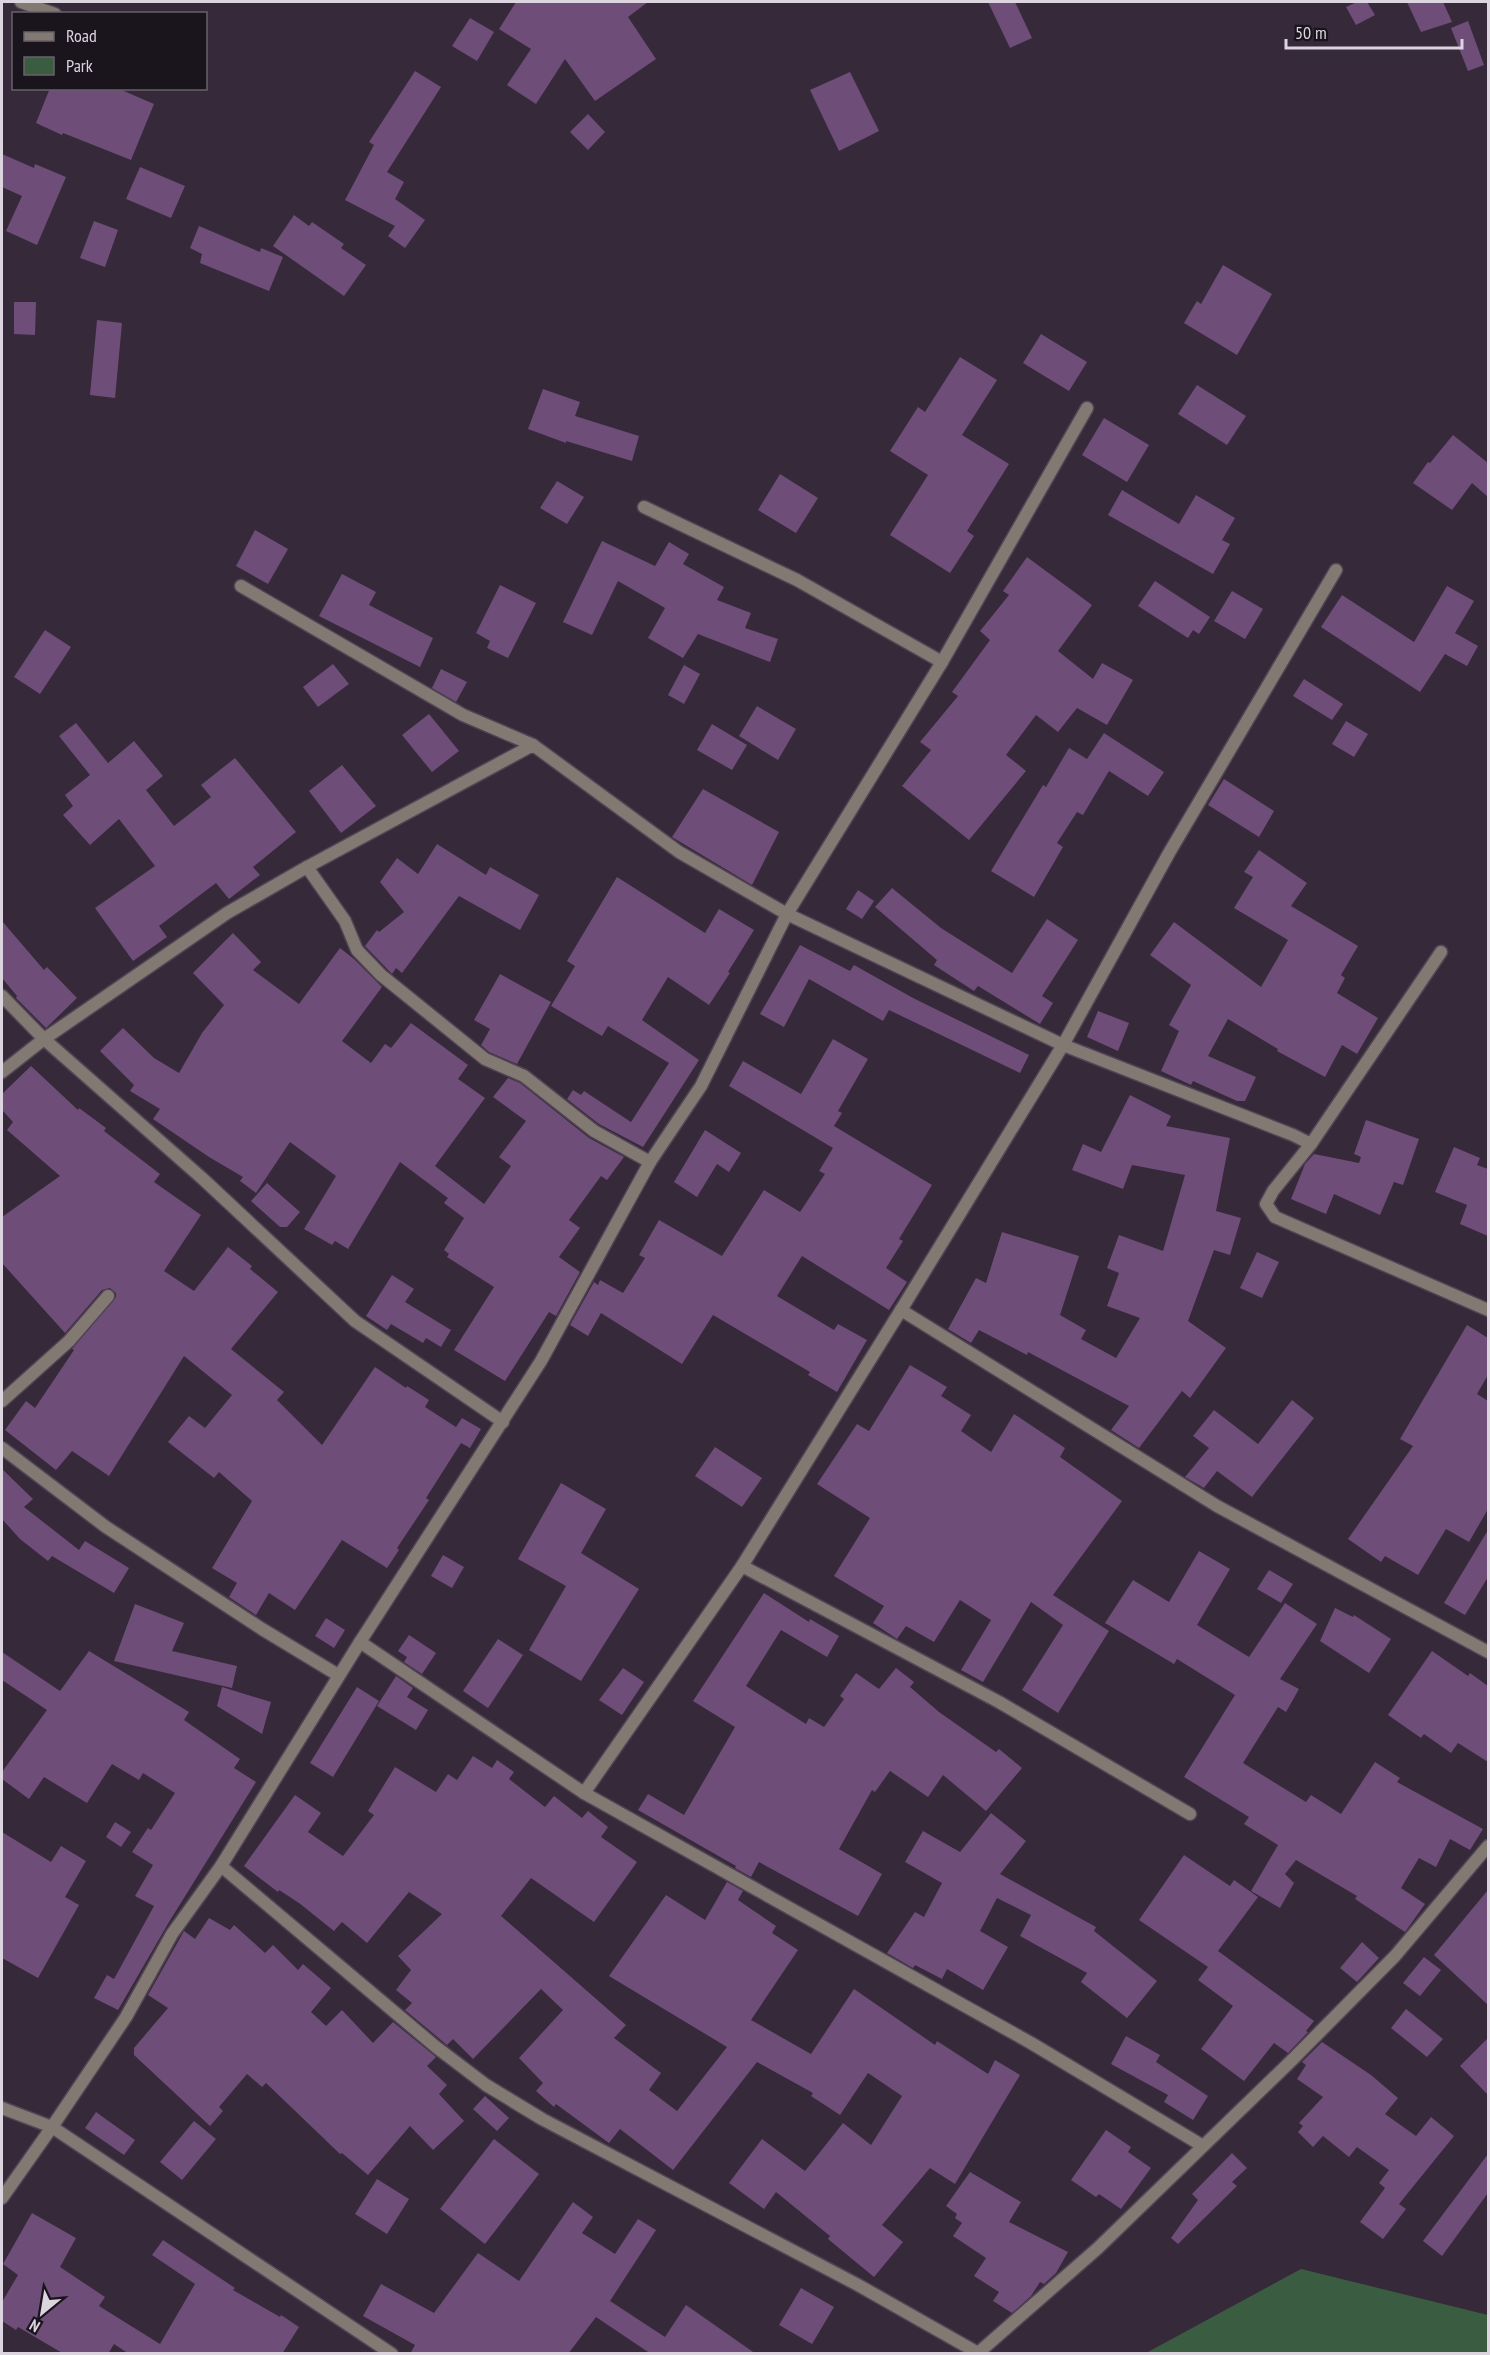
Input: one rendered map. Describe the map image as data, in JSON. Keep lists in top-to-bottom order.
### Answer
{
  "legend": ["Road", "Park"],
  "scale_bar": "50 m",
  "north": "bottom left"
}
